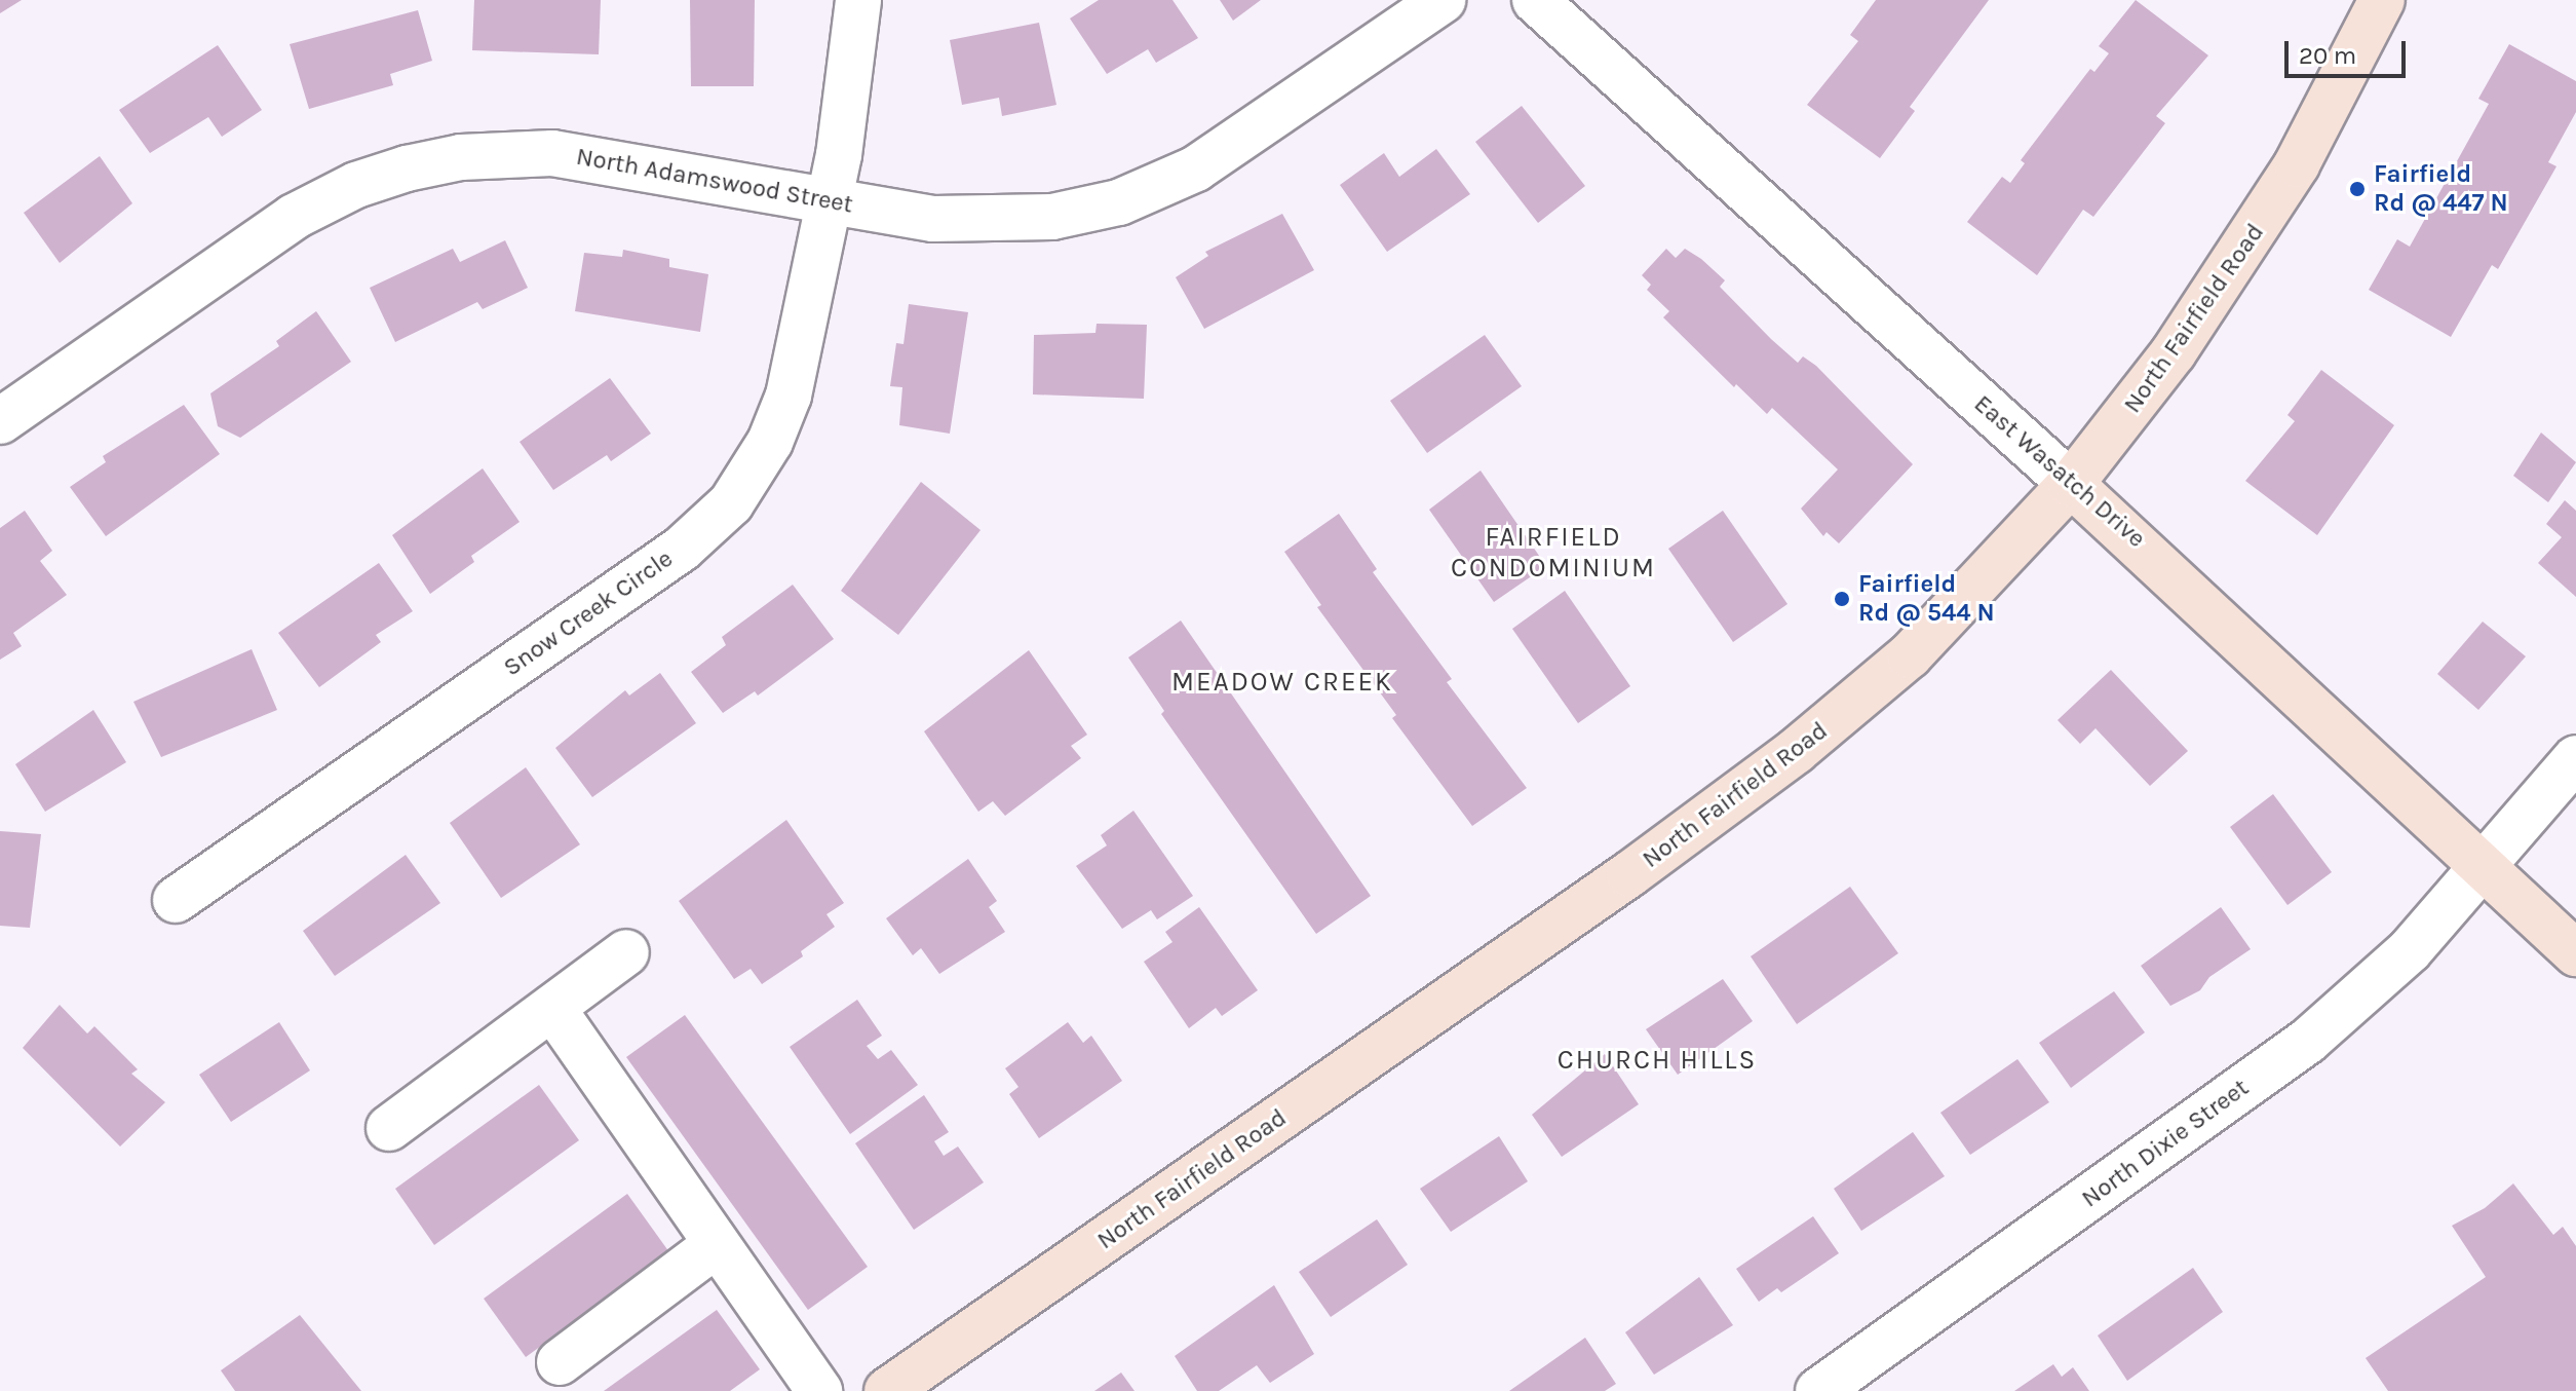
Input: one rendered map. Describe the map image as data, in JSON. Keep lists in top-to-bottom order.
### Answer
{
  "streets": {
    "main road": ["North Fairfield Road", "East Wasatch Drive"],
    "street": ["North Adamswood Street", "Snow Creek Circle", "North Dixie Street"]
  },
  "crossings": [
    ["North Adamswood Street", "Snow Creek Circle"],
    ["North Fairfield Road", "East Wasatch Drive"],
    ["East Wasatch Drive", "North Dixie Street"]
  ],
  "districts": ["FAIRFIELD CONDOMINIUM", "MEADOW CREEK", "CHURCH HILLS"],
  "places": ["Fairfield Rd @ 447 N", "Fairfield Rd @ 544 N"],
  "scale_bar": "20 m"
}
